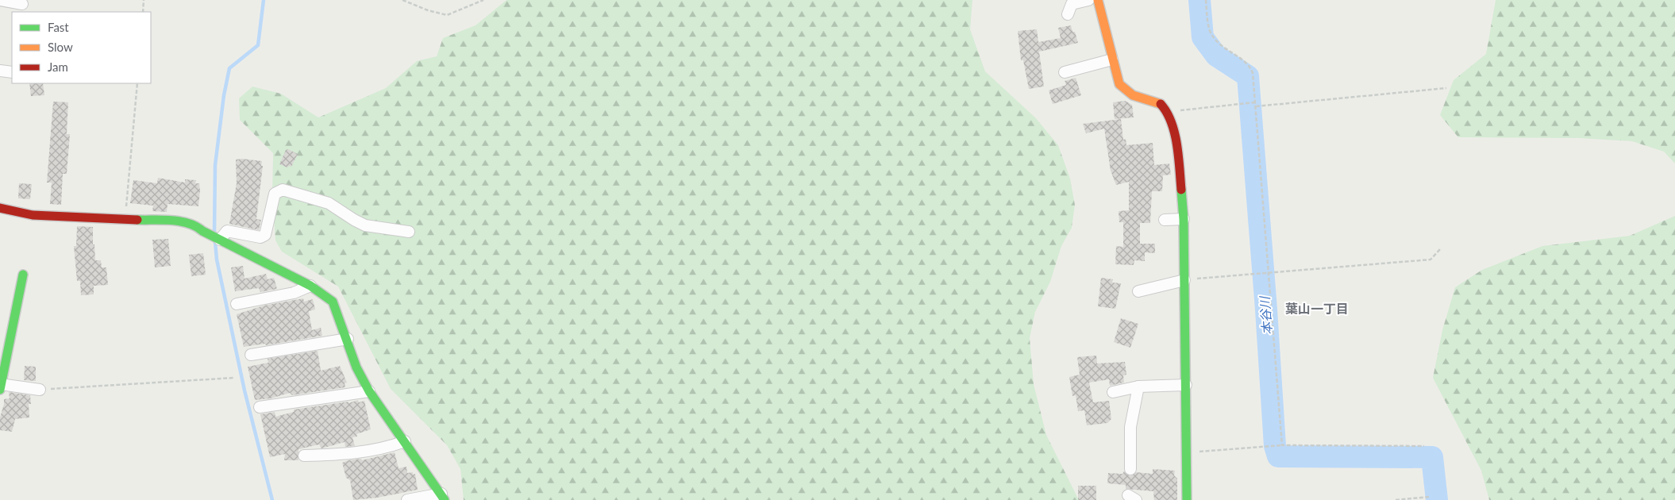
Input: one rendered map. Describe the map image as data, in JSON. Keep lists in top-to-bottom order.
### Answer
{
  "districts": ["葉山一丁目"],
  "water": ["本谷川"],
  "legend": ["Fast", "Slow", "Jam"]
}
